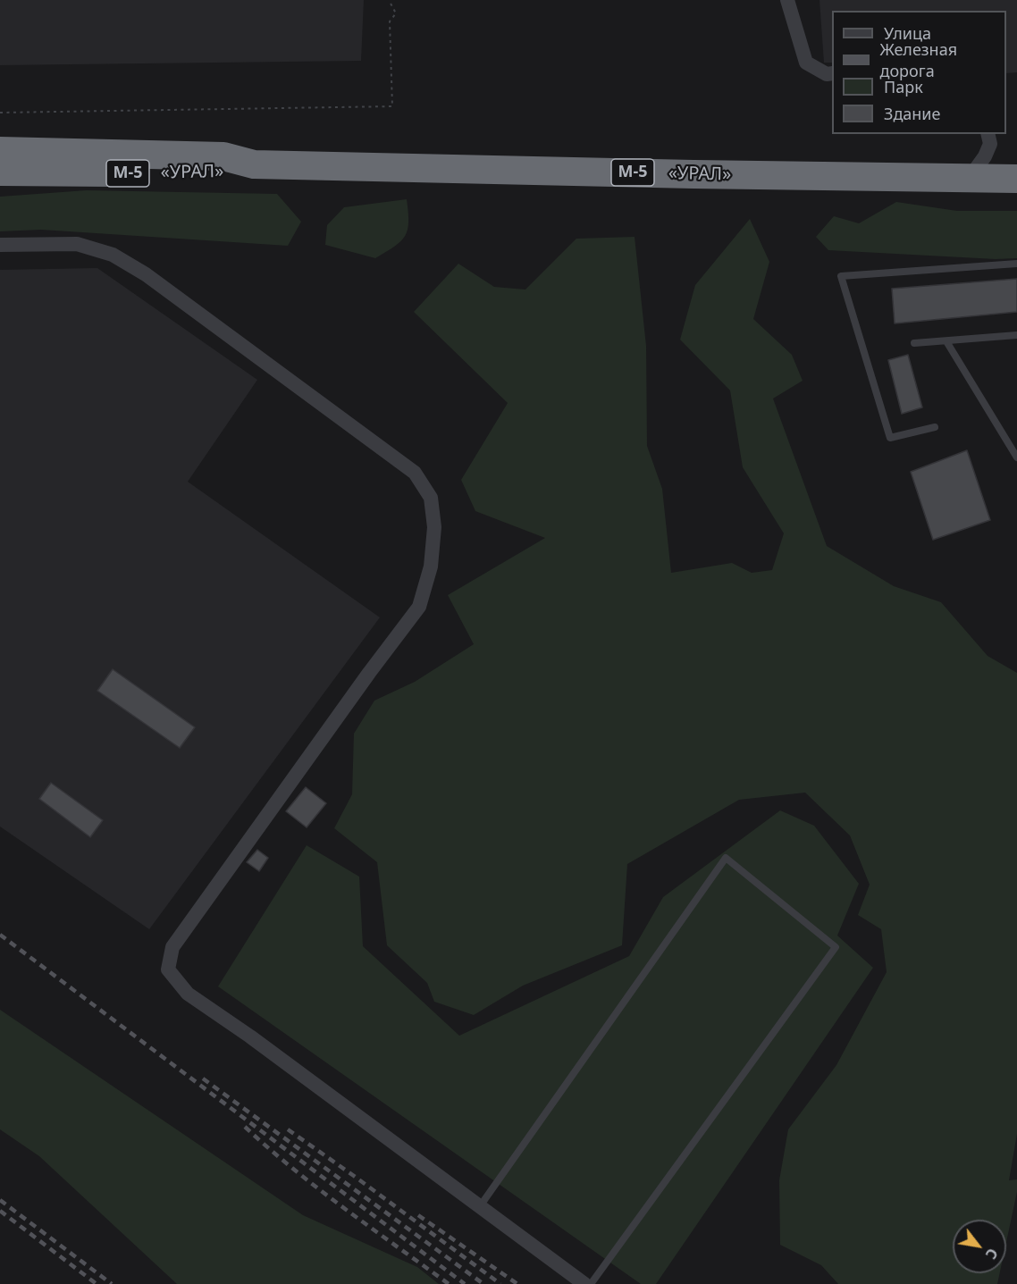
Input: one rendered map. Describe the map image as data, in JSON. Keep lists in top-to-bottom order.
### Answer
{
  "streets": {
    "highway": ["«УРАЛ»", "М-5"]
  },
  "legend": [
    "Улица",
    "Железная дорога",
    "Парк",
    "Здание"
  ],
  "north": "bottom right"
}
